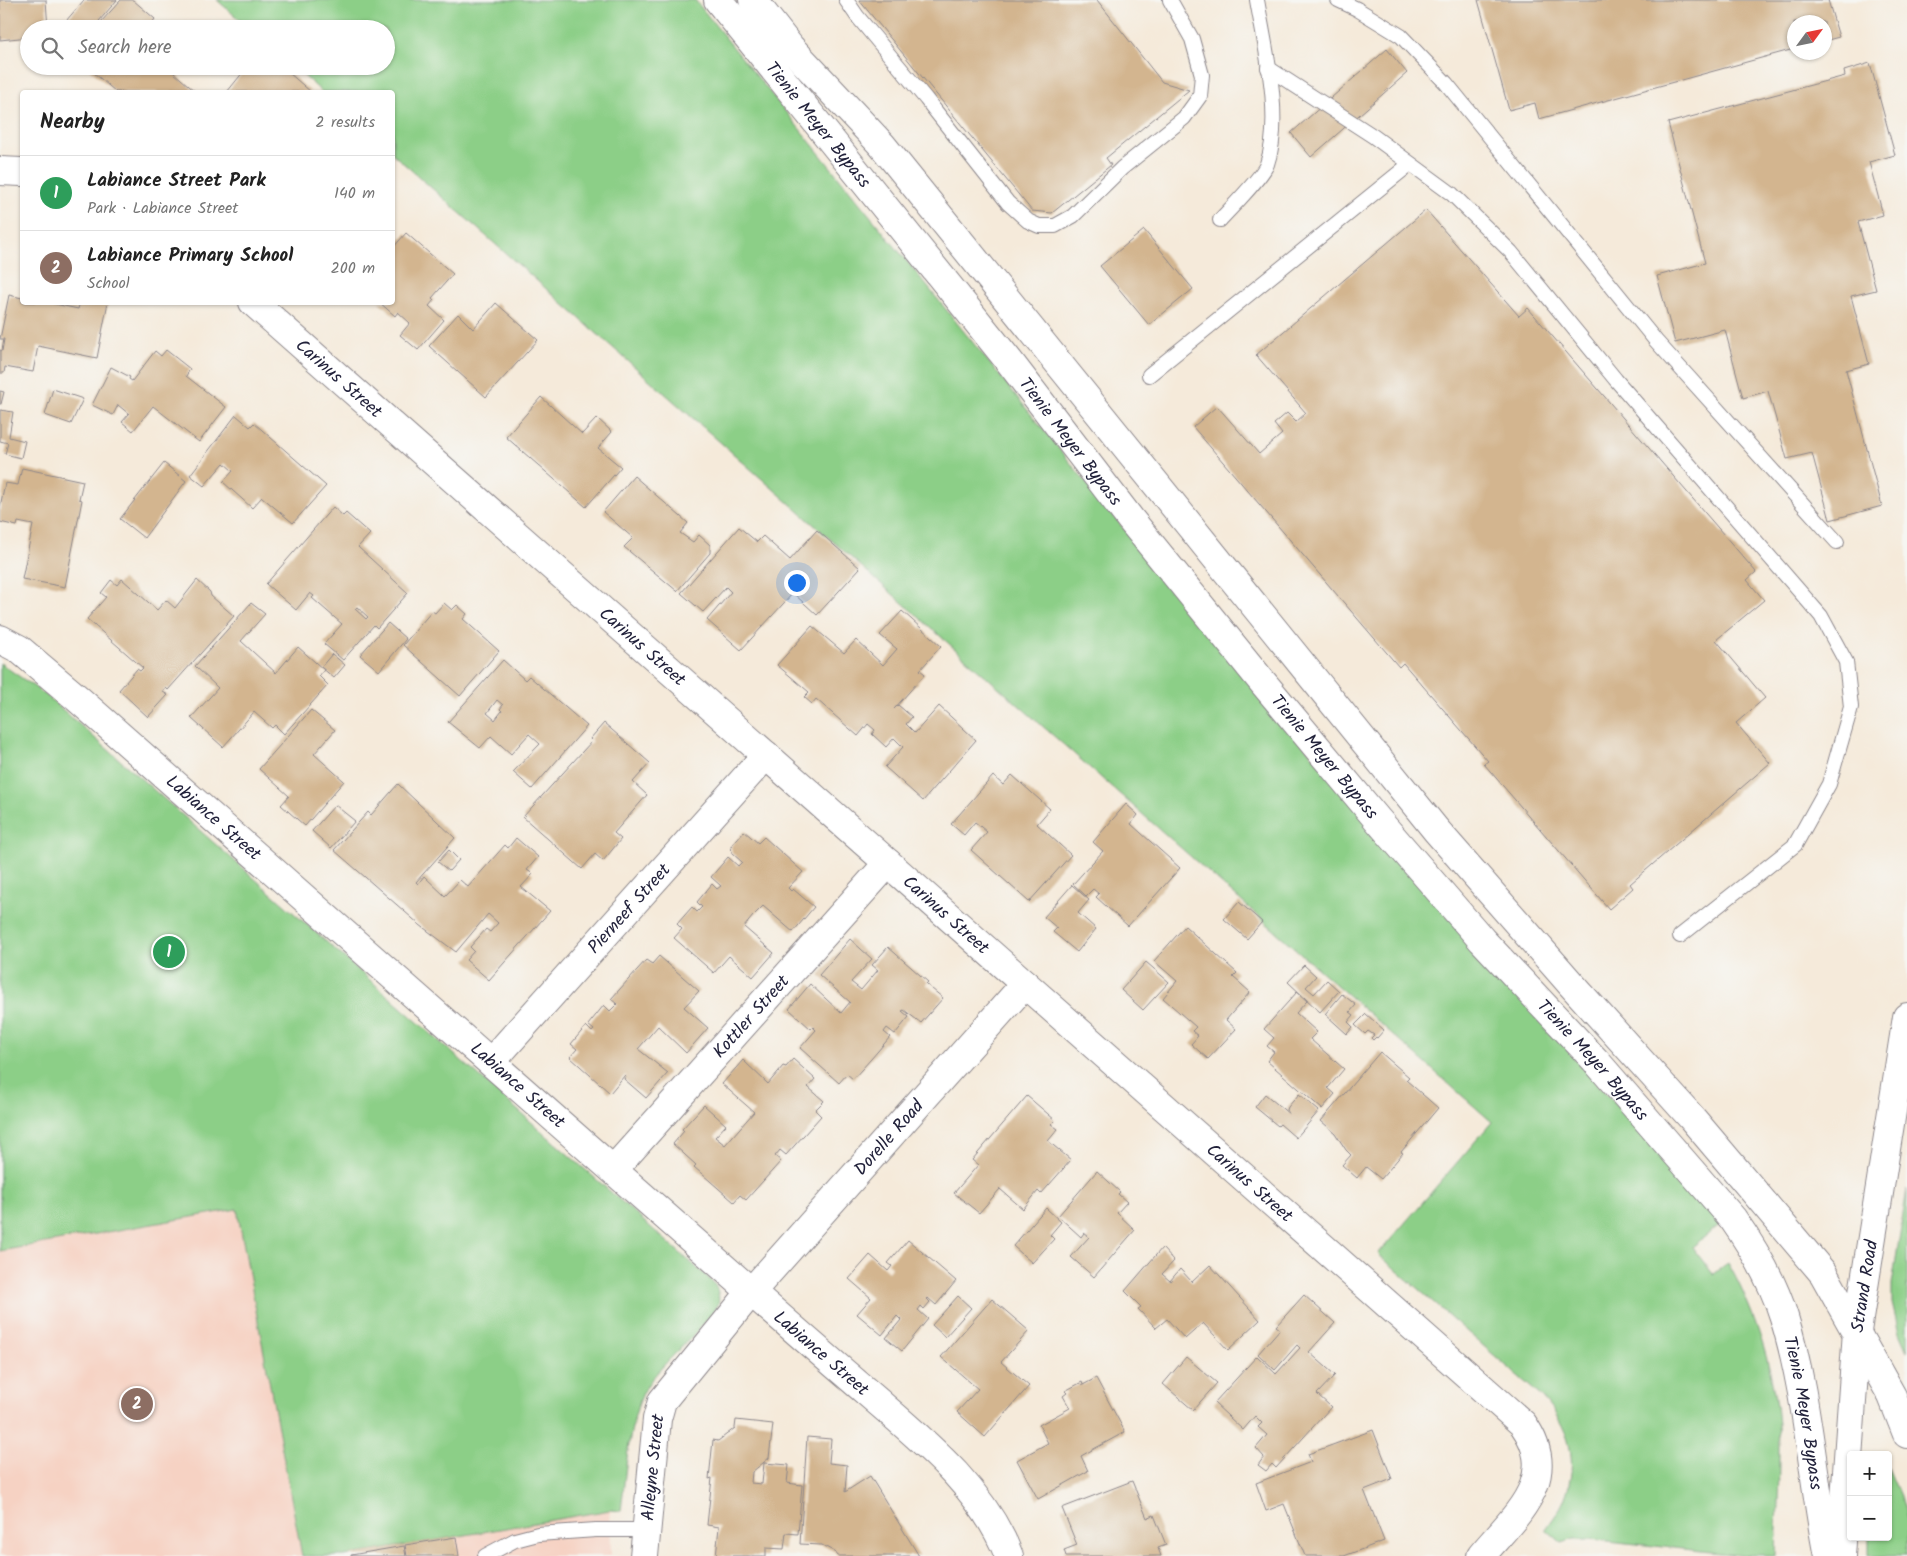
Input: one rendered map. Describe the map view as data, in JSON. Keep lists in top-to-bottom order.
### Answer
{
  "streets": {
    "street": [
      "Tienie Meyer Bypass",
      "Carinus Street",
      "Labiance Street",
      "Pierneef Street",
      "Kottler Street",
      "Dorelle Road",
      "Strand Road",
      "Alleyne Street"
    ]
  },
  "crossings": [
    ["Tienie Meyer Bypass", "Strand Road"],
    ["Carinus Street", "Pierneef Street"],
    ["Carinus Street", "Kottler Street"],
    ["Carinus Street", "Dorelle Road"],
    ["Labiance Street", "Pierneef Street"],
    ["Labiance Street", "Kottler Street"],
    ["Labiance Street", "Dorelle Road"],
    ["Labiance Street", "Alleyne Street"],
    ["Dorelle Road", "Alleyne Street"]
  ],
  "north": "top right",
  "page": {
    "search": "Search here",
    "heading": ["Nearby", "2 results"],
    "list": [
      {
        "mark": "1",
        "name": "Labiance Street Park",
        "note": "Park · Labiance Street",
        "value": "140 m"
      },
      {
        "mark": "2",
        "name": "Labiance Primary School",
        "note": "School",
        "value": "200 m"
      }
    ],
    "pins": ["1", "2"],
    "map_buttons": ["+", "−"]
  }
}
